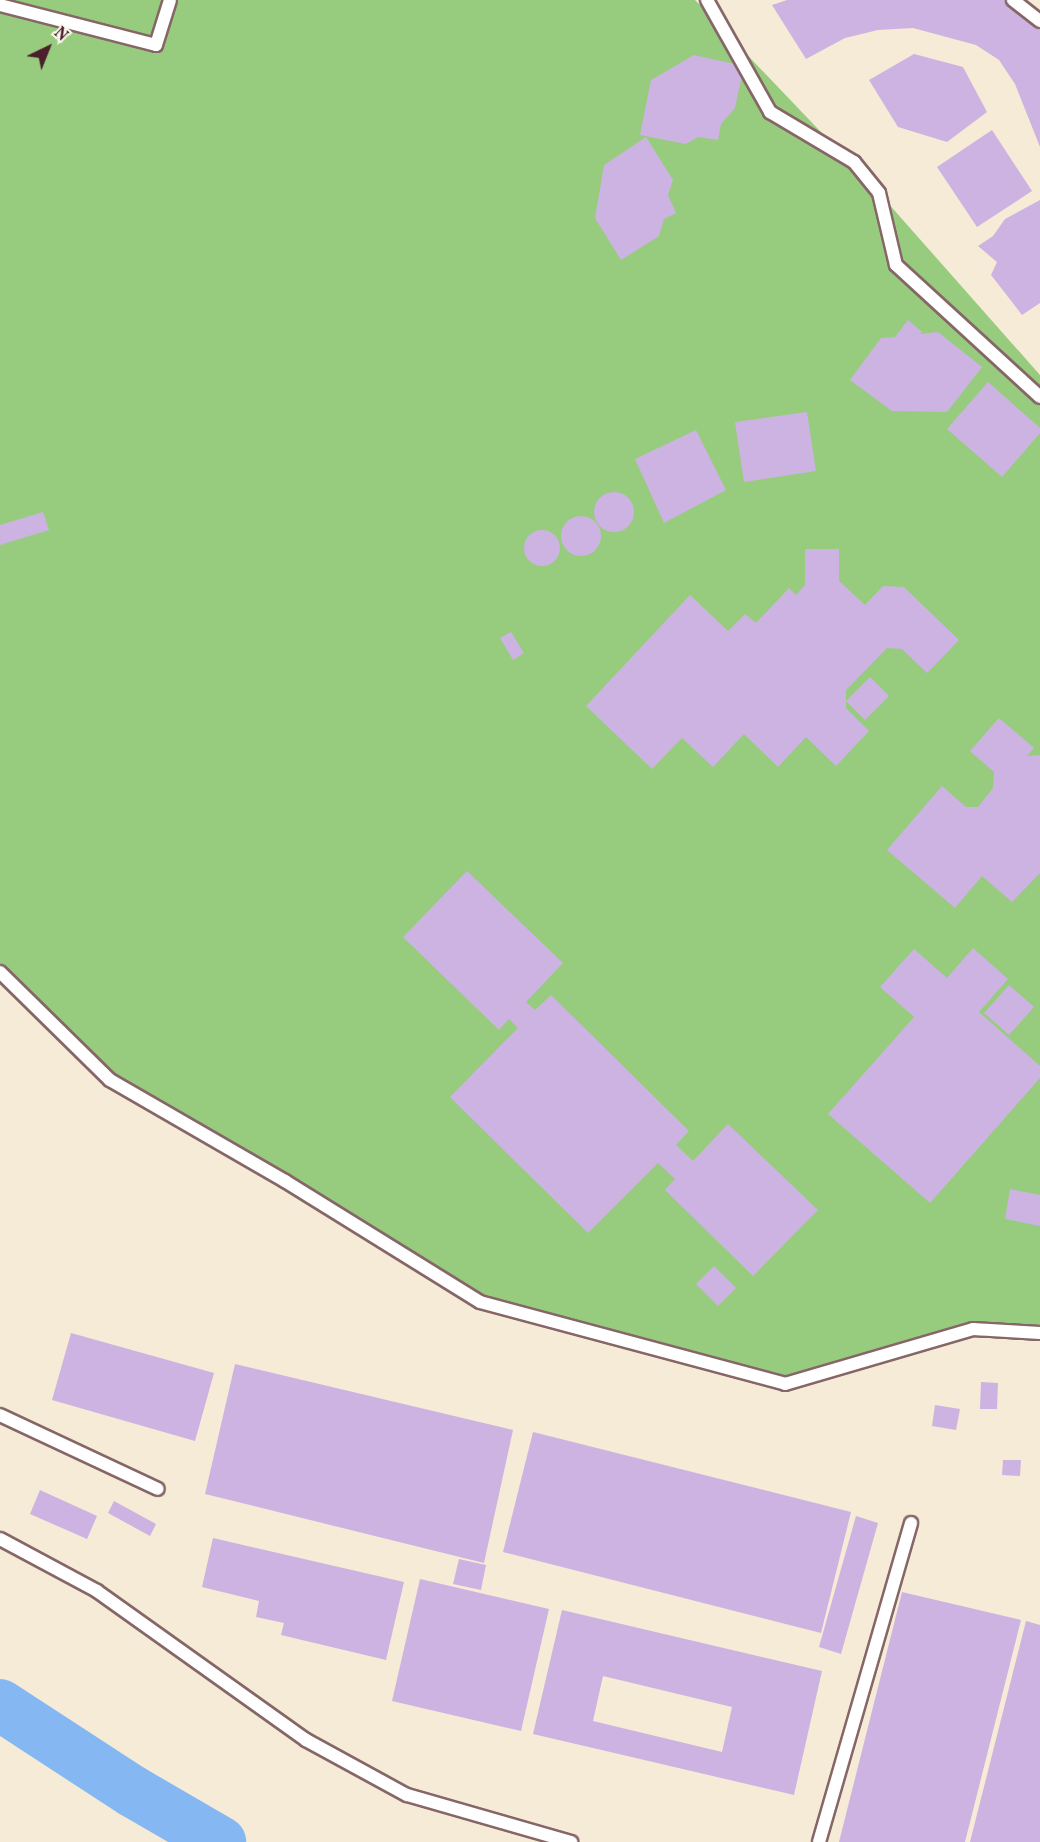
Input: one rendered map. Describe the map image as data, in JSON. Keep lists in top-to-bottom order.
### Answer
{
  "north": "top right"
}
